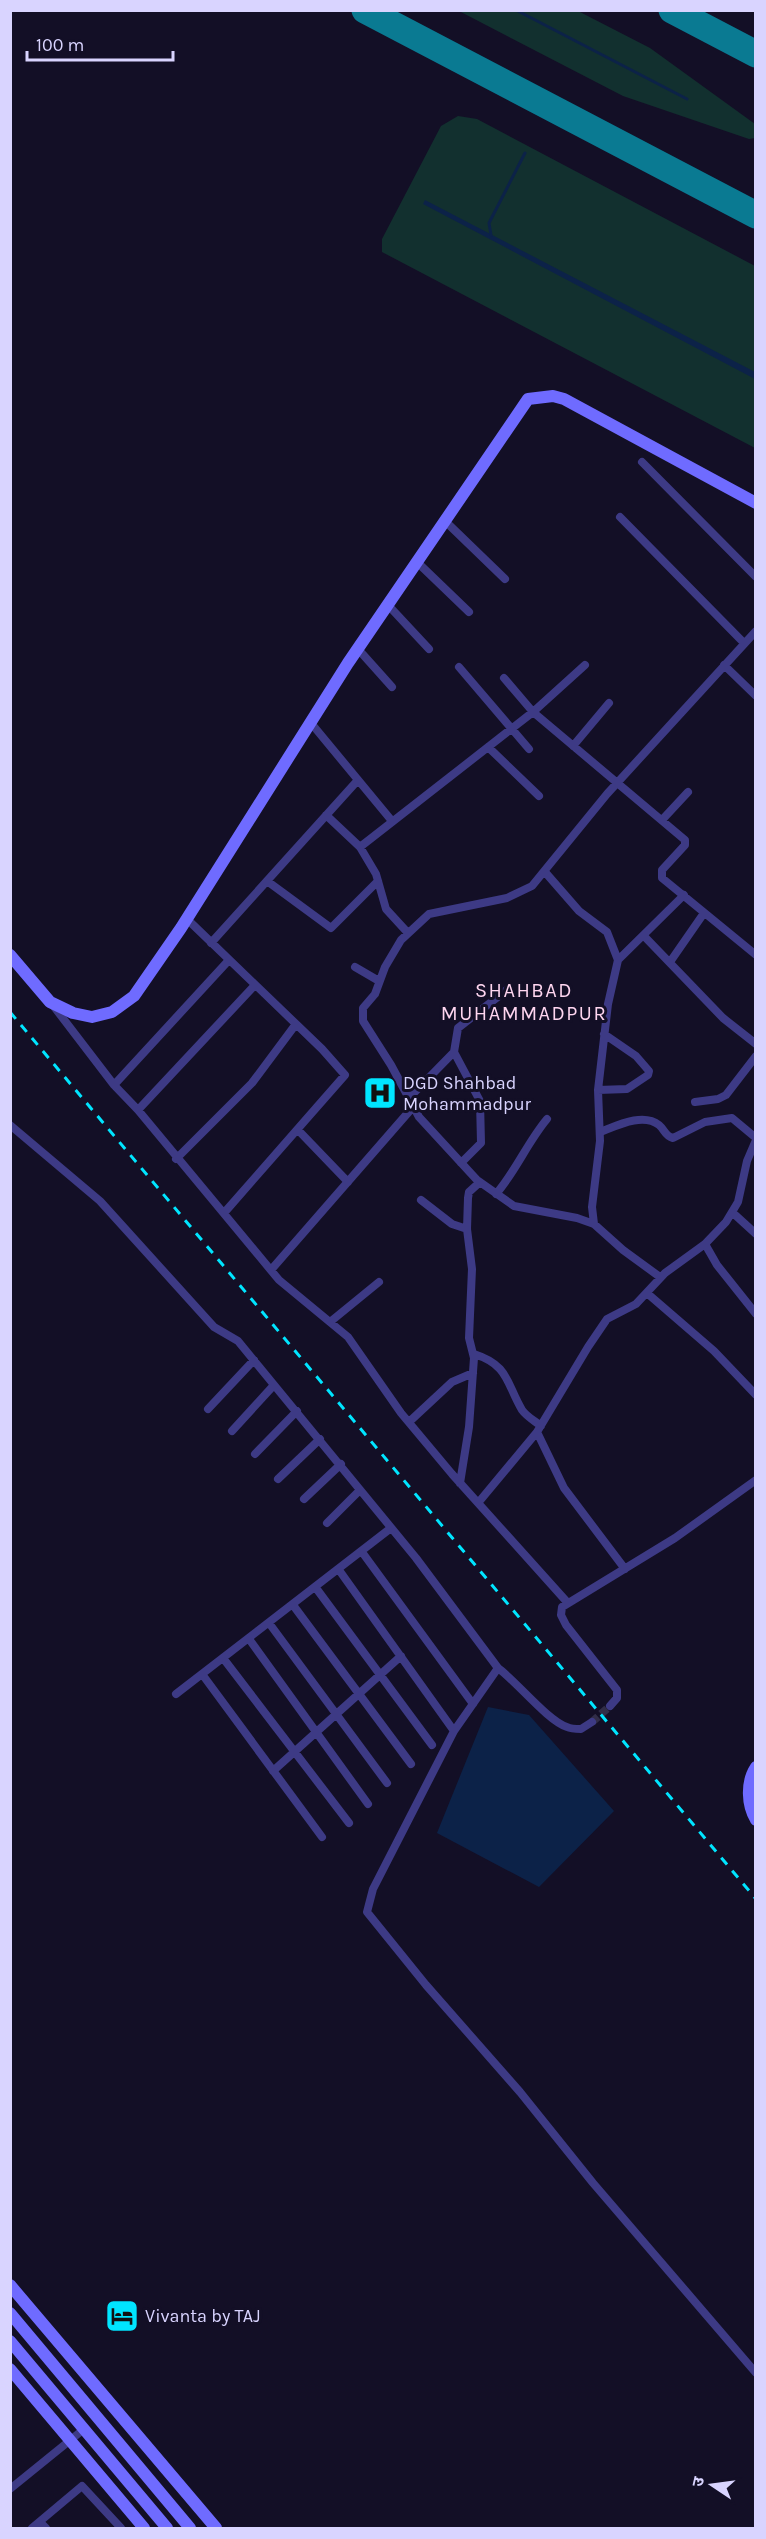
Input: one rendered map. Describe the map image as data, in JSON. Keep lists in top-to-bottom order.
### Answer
{
  "districts": ["SHAHBAD MUHAMMADPUR"],
  "places": {
    "hospital": ["DGD Shahbad Mohammadpur"],
    "hotel": ["Vivanta by TAJ"]
  },
  "scale_bar": "100 m",
  "north": "left"
}
